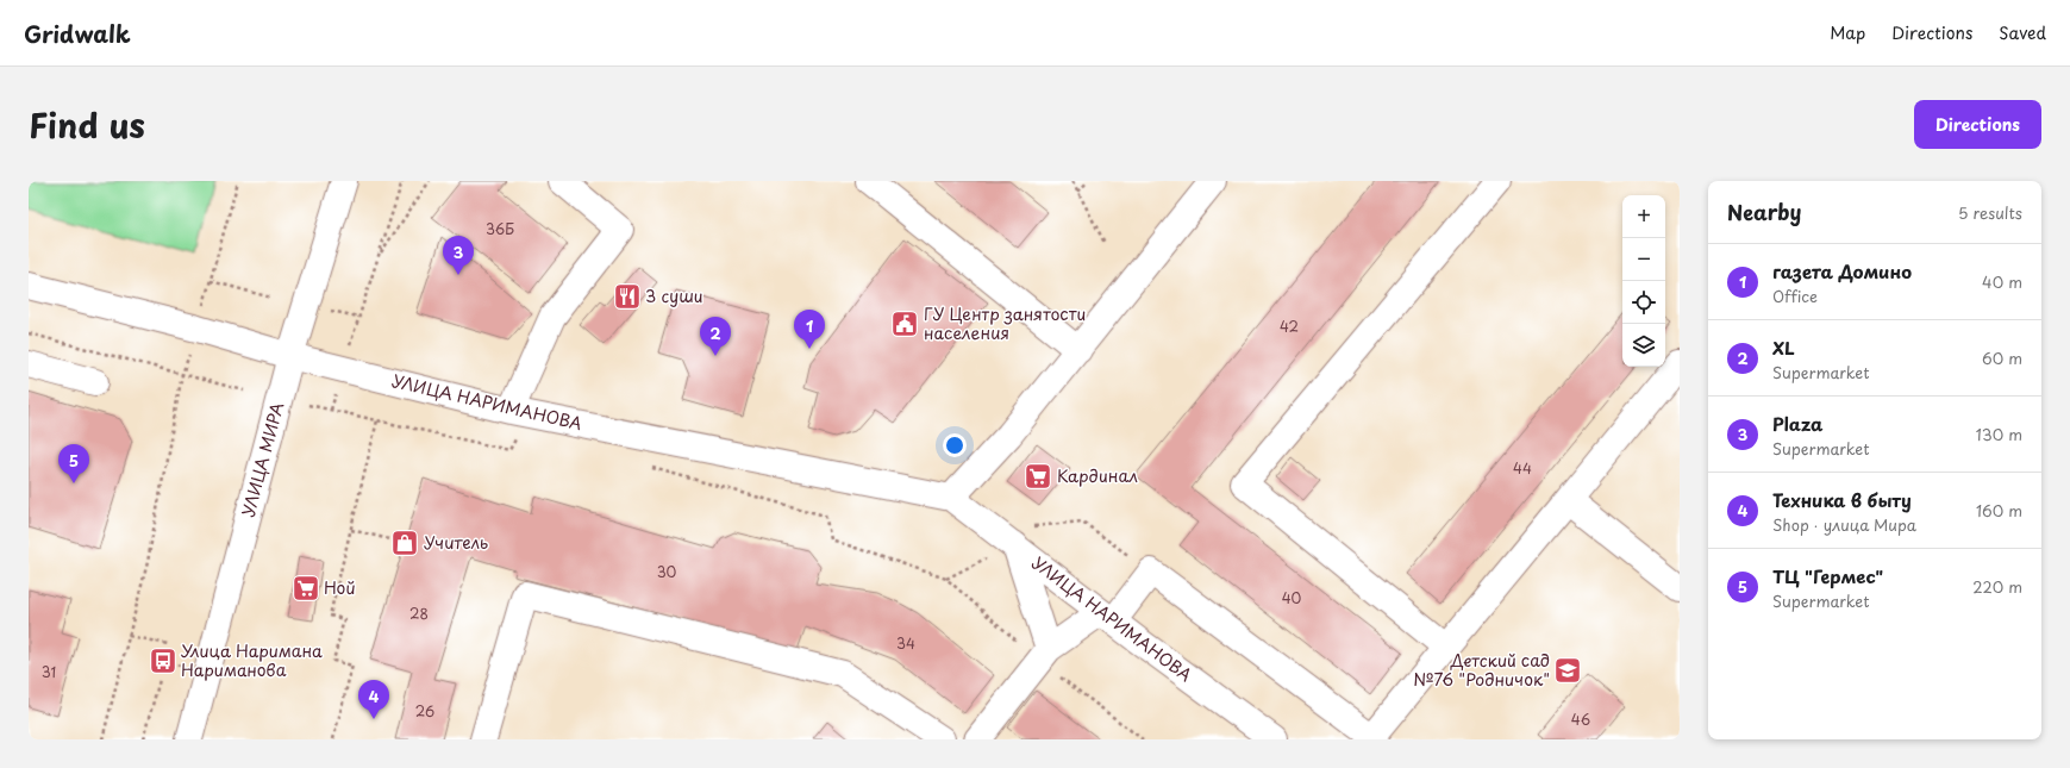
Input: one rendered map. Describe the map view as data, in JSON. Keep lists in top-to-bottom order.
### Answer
{
  "streets": {
    "street": ["УЛИЦА НАРИМАНОВА", "УЛИЦА МИРА"]
  },
  "crossings": [
    ["УЛИЦА НАРИМАНОВА", "УЛИЦА МИРА"]
  ],
  "places": {
    "restaurant": ["3 суши"],
    "public building": ["ГУ Центр занятости населения"],
    "supermarket": ["Кардинал", "Ной"],
    "shop": ["Учитель"],
    "bus stop": ["Улица Наримана Нариманова"],
    "school or university": ["Детский сад №76 \"Родничок\""]
  },
  "house_numbers": [
    "36Б",
    "42",
    "44",
    "30",
    "40",
    "28",
    "34",
    "31",
    "26",
    "46"
  ],
  "page": {
    "header": "Gridwalk",
    "nav": ["Map", "Directions", "Saved"],
    "title": "Find us",
    "buttons": "Directions",
    "heading": ["Nearby", "5 results"],
    "map_buttons": ["+", "−"],
    "pins": [
      "3",
      "1",
      "2",
      "5",
      "4"
    ],
    "list": [
      {
        "mark": "1",
        "name": "газета Домино",
        "note": "Office",
        "value": "40 m"
      },
      {
        "mark": "2",
        "name": "XL",
        "note": "Supermarket",
        "value": "60 m"
      },
      {
        "mark": "3",
        "name": "Plaza",
        "note": "Supermarket",
        "value": "130 m"
      },
      {
        "mark": "4",
        "name": "Техника в быту",
        "note": "Shop · улица Мира",
        "value": "160 m"
      },
      {
        "mark": "5",
        "name": "ТЦ \"Гермес\"",
        "note": "Supermarket",
        "value": "220 m"
      }
    ]
  }
}
